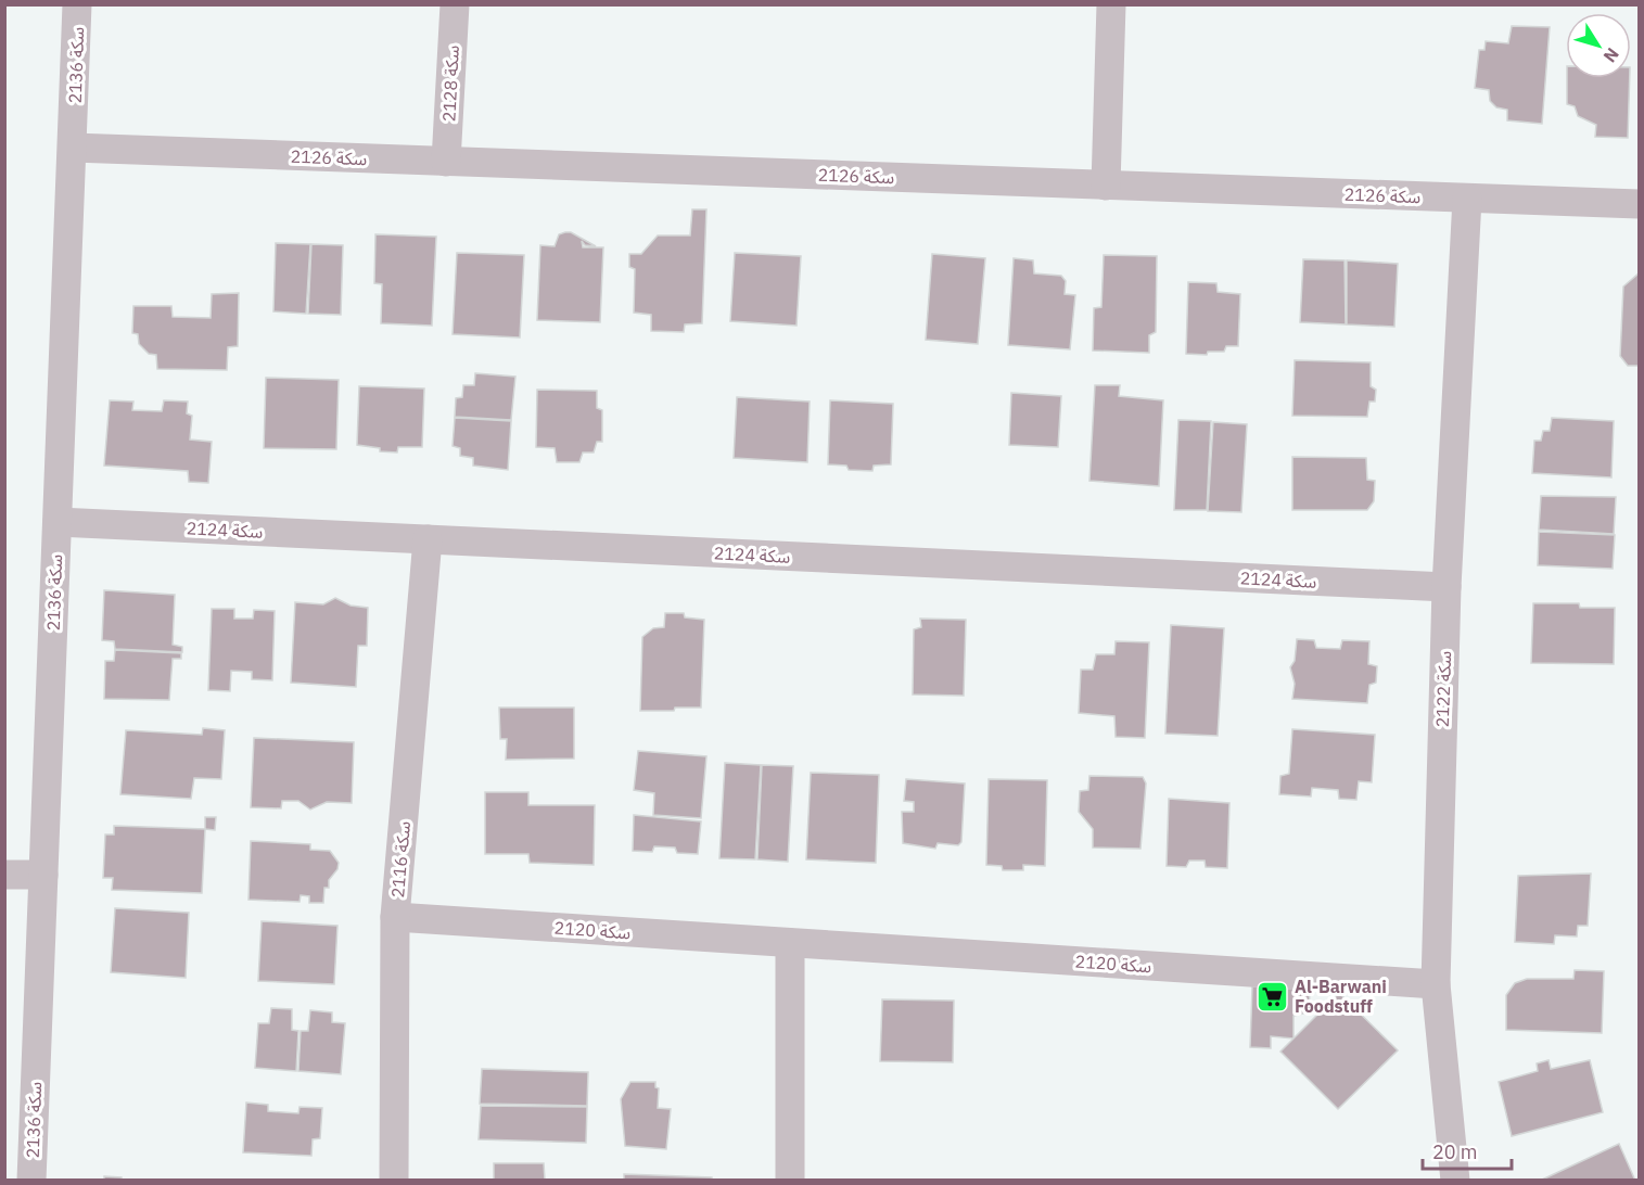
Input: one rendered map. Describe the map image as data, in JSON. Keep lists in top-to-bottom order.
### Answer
{
  "streets": {
    "street": [
      "سكة 2136",
      "سكة 2128",
      "سكة 2126",
      "سكة 2124",
      "سكة 2122",
      "سكة 2116",
      "سكة 2120"
    ]
  },
  "crossings": [
    ["سكة 2136", "سكة 2126"],
    ["سكة 2136", "سكة 2124"],
    ["سكة 2128", "سكة 2126"],
    ["سكة 2126", "سكة 2122"],
    ["سكة 2124", "سكة 2122"],
    ["سكة 2124", "سكة 2116"],
    ["سكة 2122", "سكة 2120"],
    ["سكة 2116", "سكة 2120"]
  ],
  "places": {
    "supermarket": ["Al-Barwani Foodstuff"]
  },
  "scale_bar": "20 m",
  "north": "bottom right"
}
